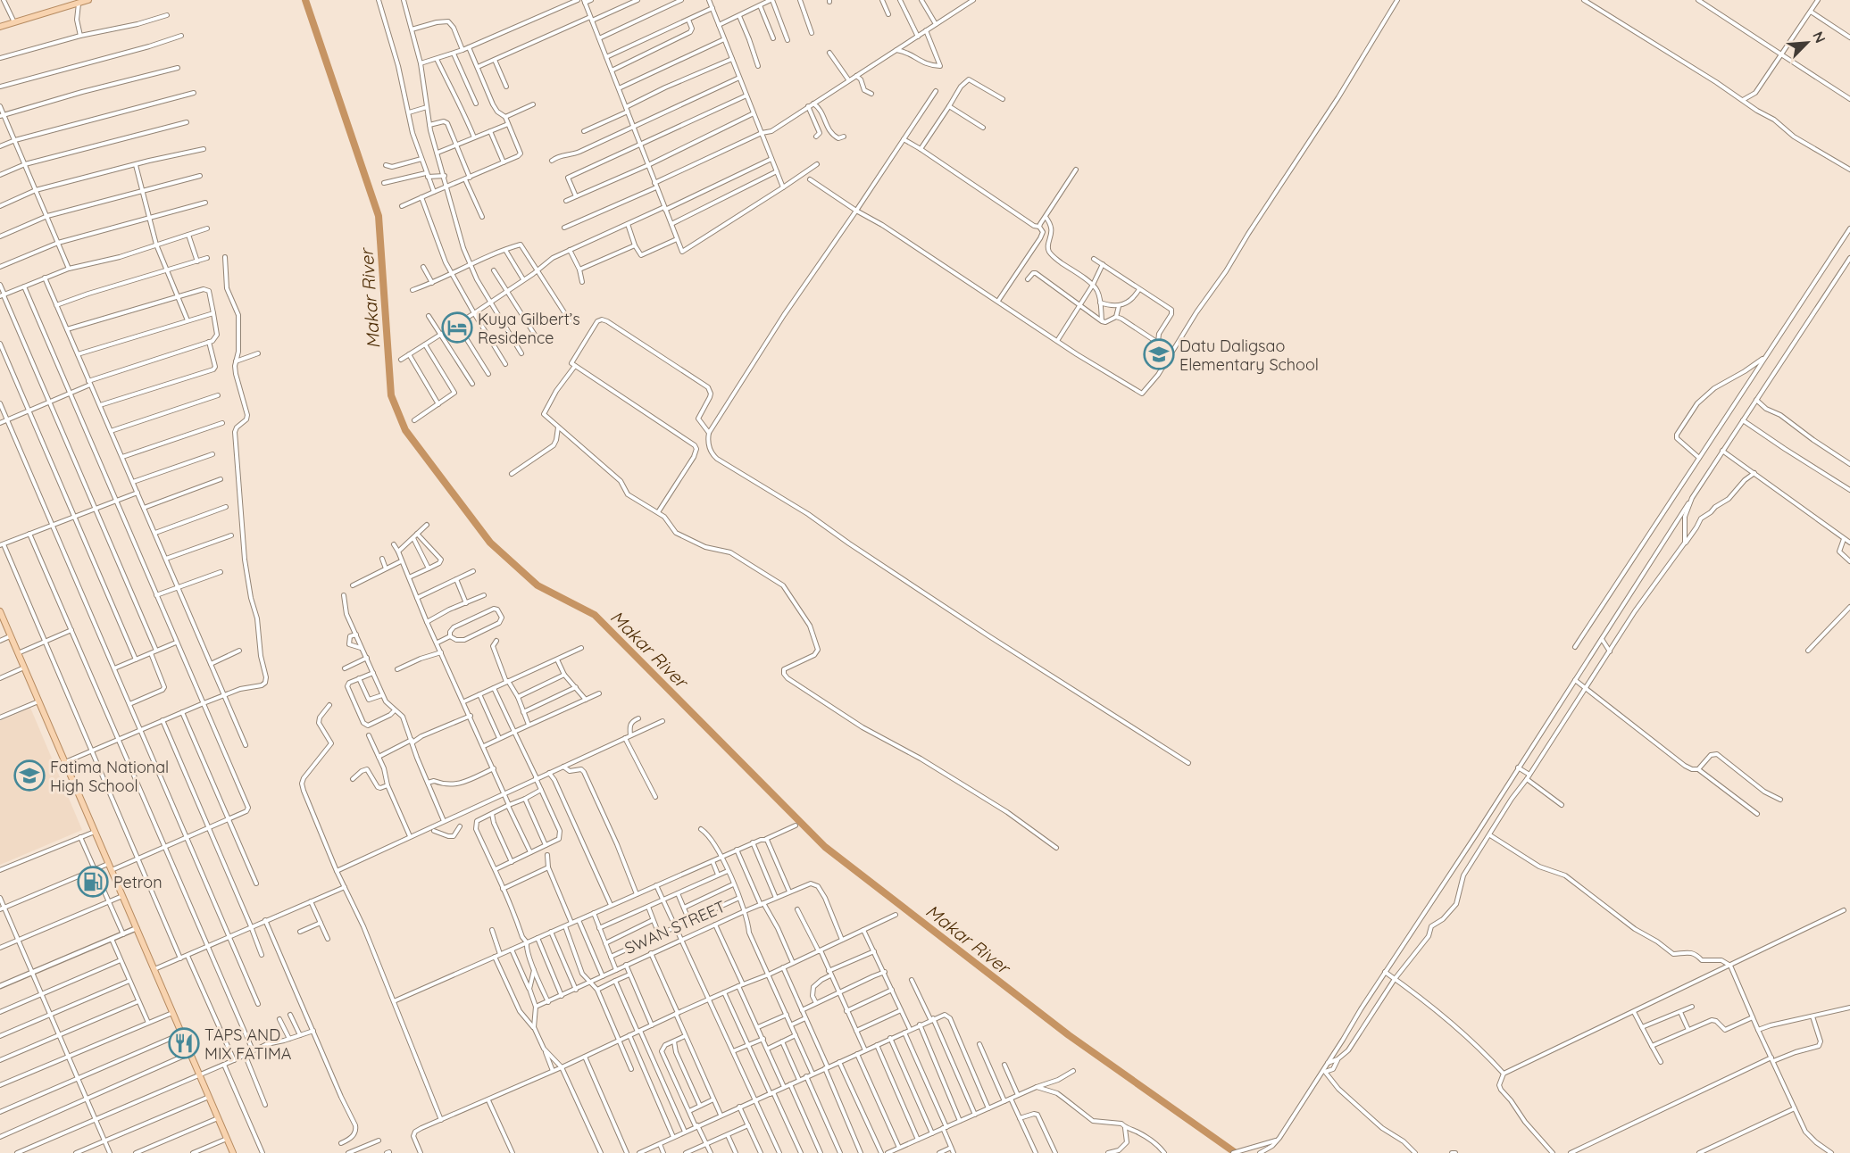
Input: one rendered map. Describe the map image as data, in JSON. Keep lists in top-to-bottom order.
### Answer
{
  "streets": {
    "street": ["SWAN STREET"]
  },
  "water": ["Makar River"],
  "places": {
    "hotel": ["Kuya Gilbert’s Residence"],
    "school or university": ["Datu Daligsao Elementary School", "Fatima National High School"],
    "fuel station": ["Petron"],
    "restaurant": ["TAPS AND MIX FATIMA"]
  },
  "north": "top right"
}
